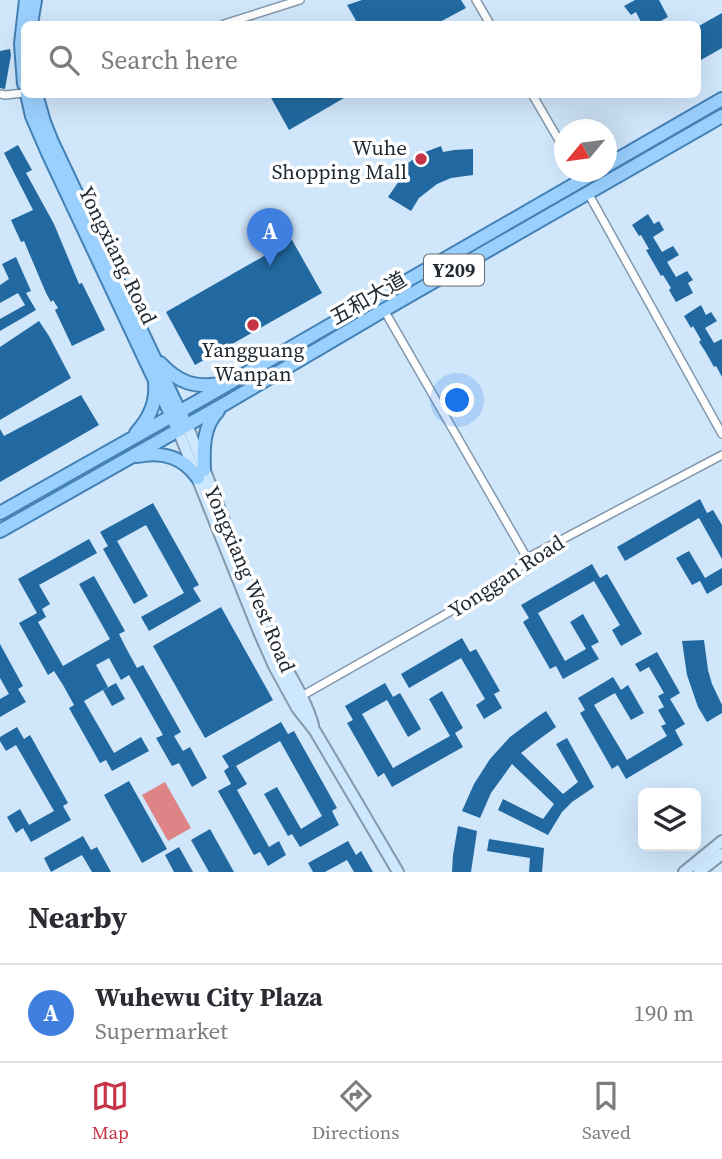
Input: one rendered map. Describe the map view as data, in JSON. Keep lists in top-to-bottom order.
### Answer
{
  "streets": {
    "main road": [
      "Yongxiang Road",
      "Y209",
      "五和大道",
      "Yongxiang West Road"
    ],
    "street": ["Yonggan Road"]
  },
  "crossings": [
    ["Yongxiang Road", "Y209"],
    ["Yongxiang Road", "五和大道"],
    ["Yongxiang Road", "Yongxiang West Road"],
    ["Y209", "五和大道"],
    ["Y209", "Yongxiang West Road"],
    ["五和大道", "Yongxiang West Road"],
    ["Yonggan Road", "Yongxiang West Road"]
  ],
  "places": ["Wuhe Shopping Mall", "Yangguang Wanpan"],
  "north": "bottom left",
  "page": {
    "search": "Search here",
    "pins": "A",
    "heading": "Nearby",
    "list": [
      {
        "mark": "A",
        "name": "Wuhewu City Plaza",
        "note": "Supermarket",
        "value": "190 m"
      }
    ],
    "nav": ["Map", "Directions", "Saved"]
  }
}
